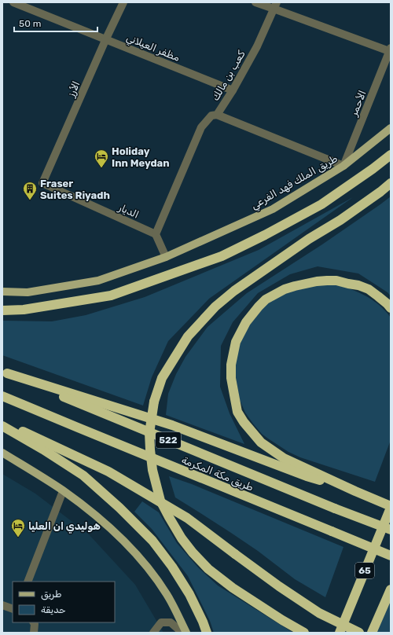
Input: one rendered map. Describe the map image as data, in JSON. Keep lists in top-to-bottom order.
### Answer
{
  "streets": {
    "highway": ["522", "طريق مكة المكرمة", "65"],
    "main road": ["طريق الملك فهد الفرعي"],
    "street": [
      "مظفر العيلاني",
      "كعب بن مالك",
      "الأرز",
      "الأحمر",
      "الديار"
    ]
  },
  "crossings": [
    ["مظفر العيلاني", "كعب بن مالك"],
    ["مظفر العيلاني", "الأرز"],
    ["كعب بن مالك", "الديار"],
    ["الأرز", "الديار"],
    ["الأحمر", "طريق الملك فهد الفرعي"]
  ],
  "places": {
    "hotel": ["Holiday Inn Meydan", "هوليدي ان العليا"],
    "building": ["Fraser Suites Riyadh"]
  },
  "legend": ["طريق", "حديقة"],
  "scale_bar": "50 m"
}
